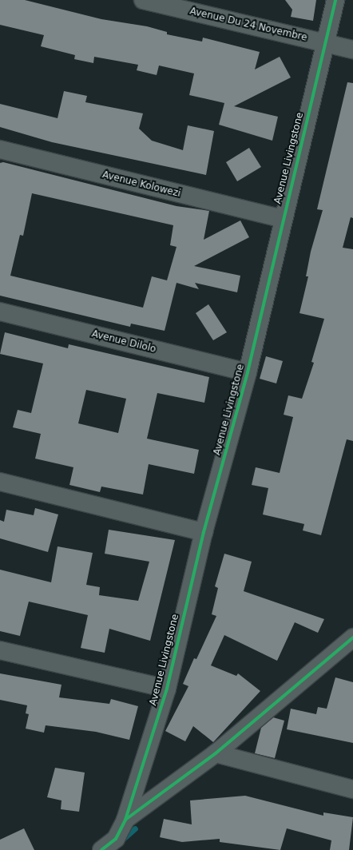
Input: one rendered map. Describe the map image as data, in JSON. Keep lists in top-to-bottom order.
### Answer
{
  "streets": {
    "street": [
      "Avenue Du 24 Novembre",
      "Avenue Livingstone",
      "Avenue Kolowezi",
      "Avenue Dilolo"
    ]
  },
  "crossings": [
    ["Avenue Du 24 Novembre", "Avenue Livingstone"],
    ["Avenue Livingstone", "Avenue Kolowezi"],
    ["Avenue Livingstone", "Avenue Dilolo"]
  ]
}
